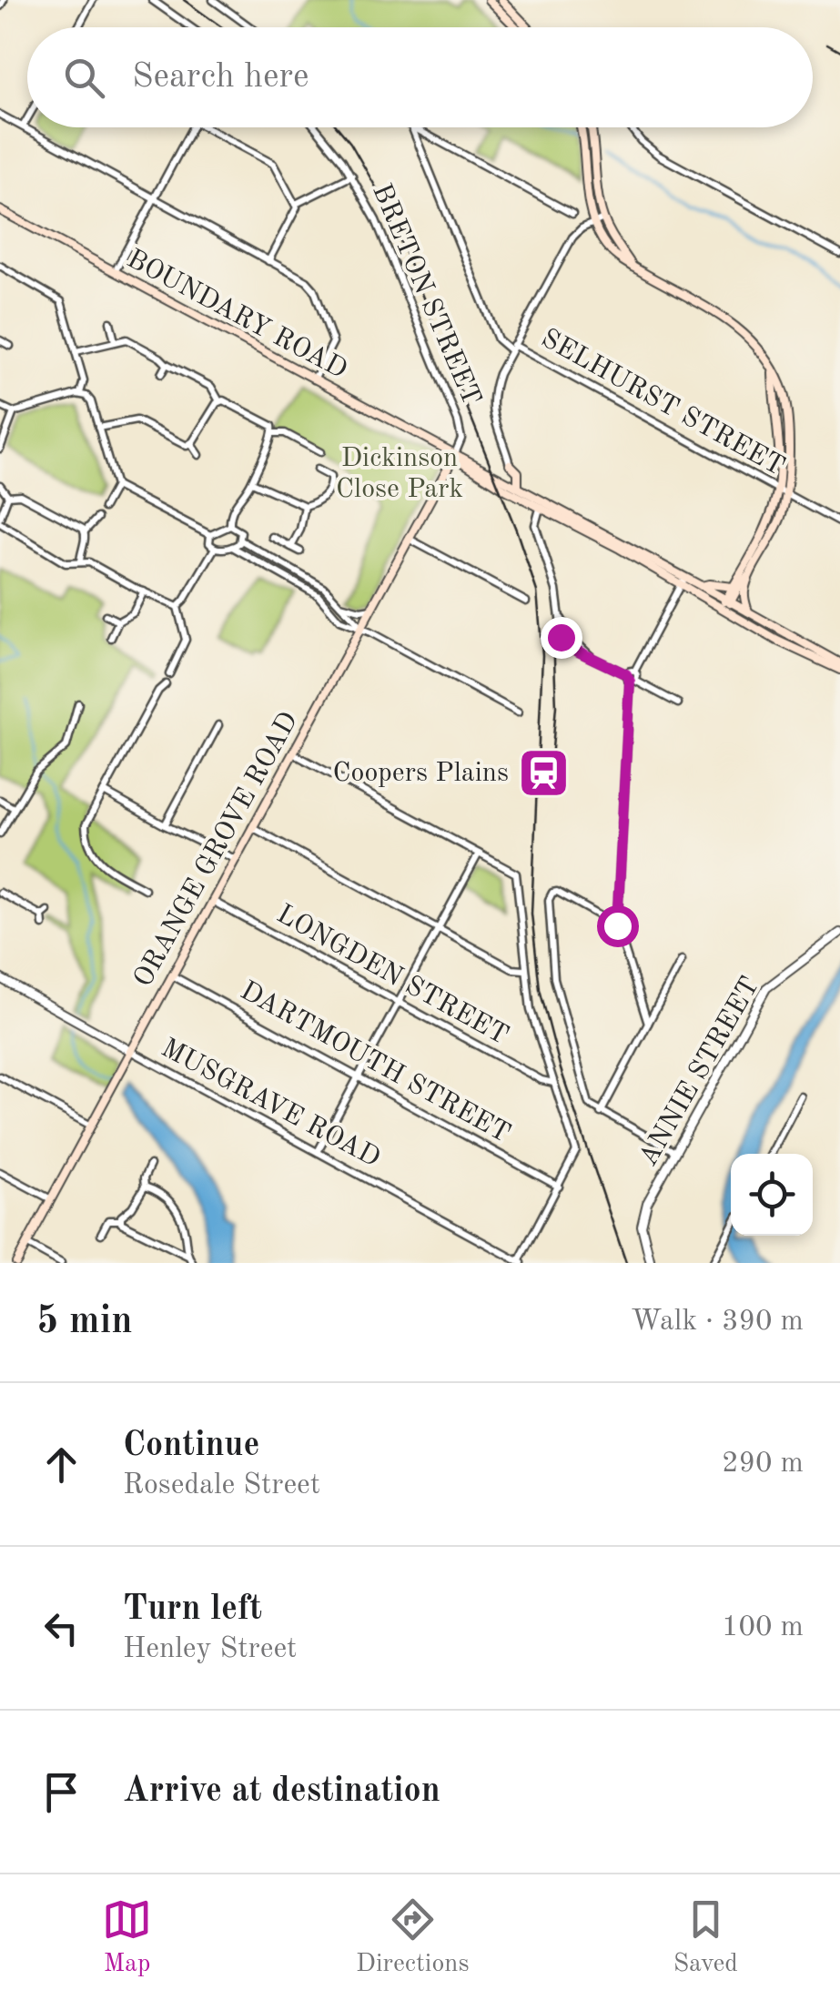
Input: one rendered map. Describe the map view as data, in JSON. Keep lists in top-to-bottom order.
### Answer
{
  "streets": {
    "main road": ["BOUNDARY ROAD", "ORANGE GROVE ROAD"],
    "street": [
      "BRETON STREET",
      "SELHURST STREET",
      "LONGDEN STREET",
      "DARTMOUTH STREET",
      "ANNIE STREET",
      "MUSGRAVE ROAD"
    ]
  },
  "crossings": [
    ["BRETON STREET", "BOUNDARY ROAD"],
    ["BRETON STREET", "ORANGE GROVE ROAD"],
    ["BOUNDARY ROAD", "ORANGE GROVE ROAD"],
    ["ORANGE GROVE ROAD", "LONGDEN STREET"],
    ["ORANGE GROVE ROAD", "DARTMOUTH STREET"],
    ["ORANGE GROVE ROAD", "MUSGRAVE ROAD"]
  ],
  "parks": ["Dickinson Close Park"],
  "places": {
    "station": ["Coopers Plains"]
  },
  "page": {
    "search": "Search here",
    "heading": ["5 min", "Walk · 390 m"],
    "list": [
      ["Continue", "Rosedale Street", "290 m"],
      ["Turn left", "Henley Street", "100 m"],
      "Arrive at destination"
    ],
    "nav": ["Map", "Directions", "Saved"]
  }
}
